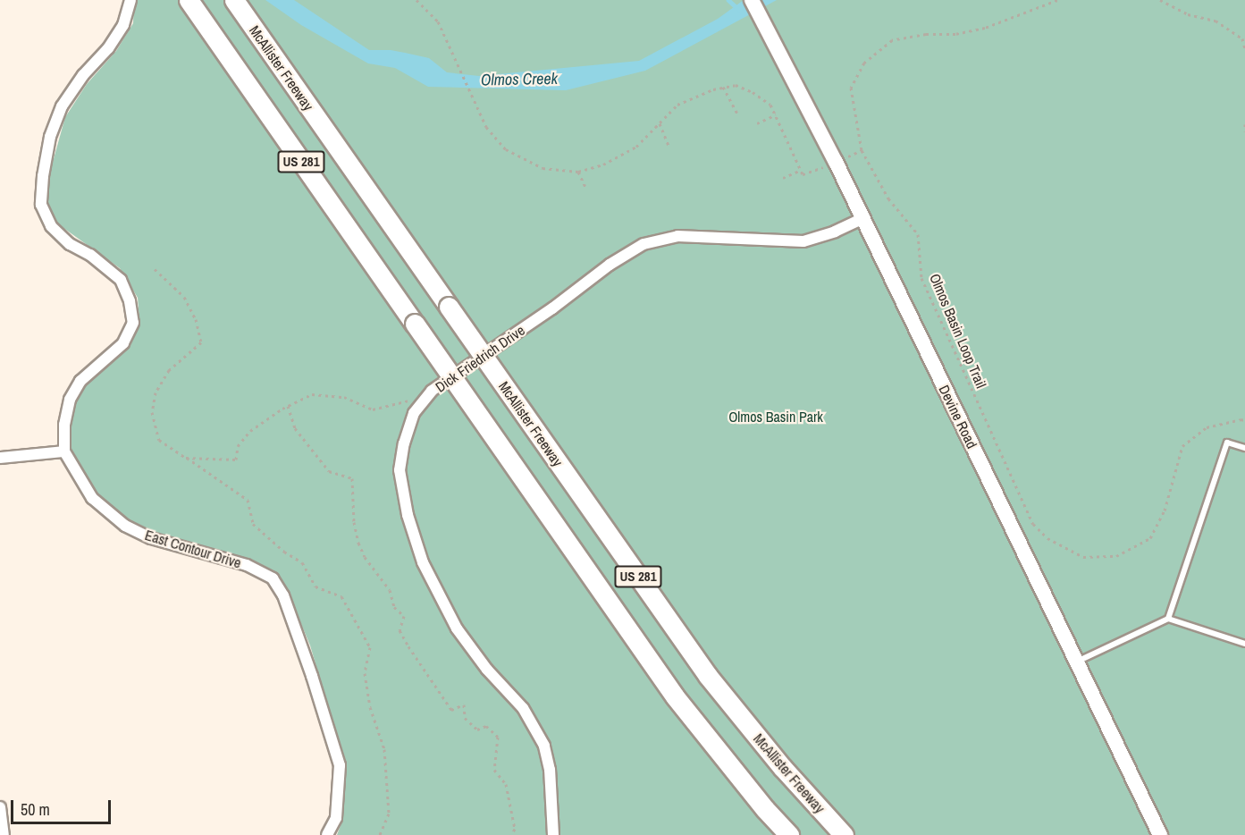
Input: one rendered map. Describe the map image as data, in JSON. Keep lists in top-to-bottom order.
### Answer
{
  "streets": {
    "highway": ["McAllister Freeway", "US 281"],
    "street": ["Dick Friedrich Drive", "Devine Road", "East Contour Drive"],
    "path": ["Olmos Basin Loop Trail"]
  },
  "crossings": [
    ["Dick Friedrich Drive", "Devine Road"]
  ],
  "water": ["Olmos Creek"],
  "parks": ["Olmos Basin Park"],
  "scale_bar": "50 m"
}
